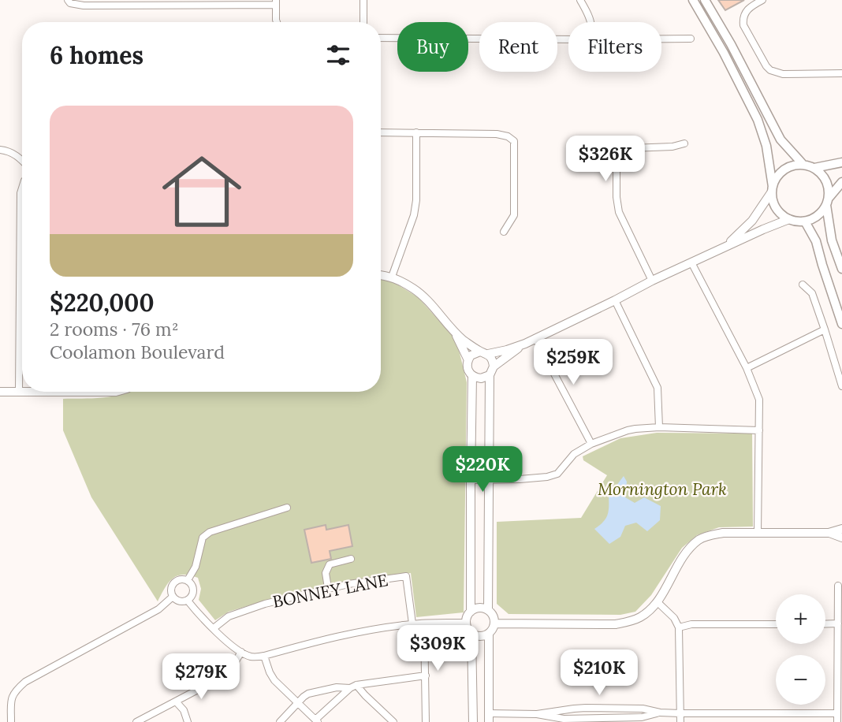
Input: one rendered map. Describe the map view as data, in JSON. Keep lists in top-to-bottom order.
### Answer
{
  "streets": {
    "street": ["BONNEY LANE"]
  },
  "parks": ["Mornington Park"],
  "page": {
    "chip": ["Buy", "Rent", "Filters"],
    "heading": "6 homes",
    "list": [
      {
        "name": "$220,000",
        "note": "2 rooms · 76 m² · Coolamon Boulevard"
      }
    ],
    "price": [
      "$326K",
      "$259K",
      "$220K",
      "$309K",
      "$210K",
      "$279K"
    ],
    "map_buttons": ["+", "−"]
  }
}
